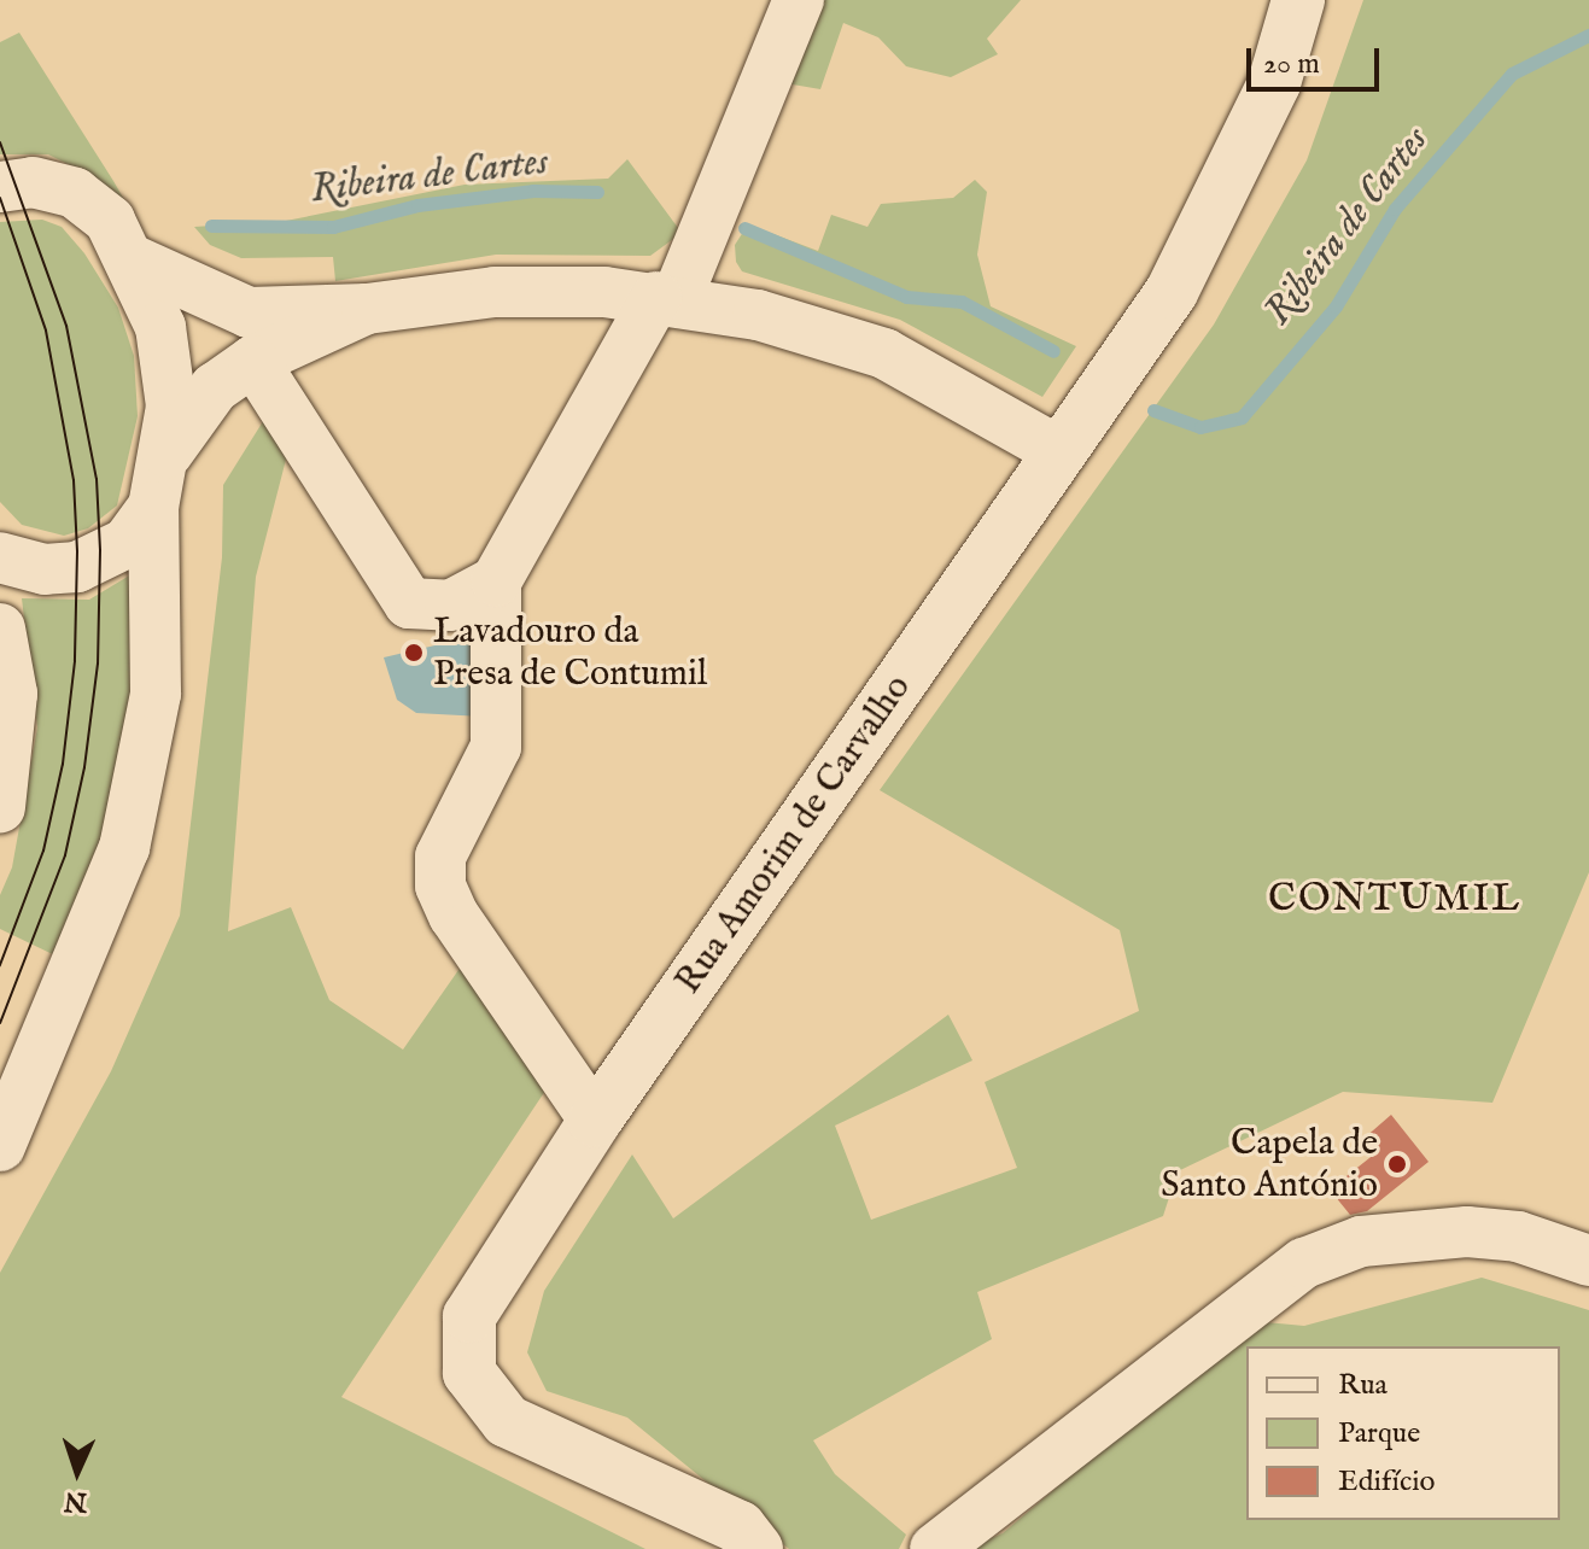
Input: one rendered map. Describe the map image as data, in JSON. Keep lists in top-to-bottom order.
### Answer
{
  "streets": {
    "street": ["Rua Amorim de Carvalho"]
  },
  "districts": ["CONTUMIL"],
  "water": ["Ribeira de Cartes"],
  "places": ["Lavadouro da Presa de Contumil", "Capela de Santo António"],
  "legend": ["Rua", "Parque", "Edifício"],
  "scale_bar": "20 m",
  "north": "bottom"
}
